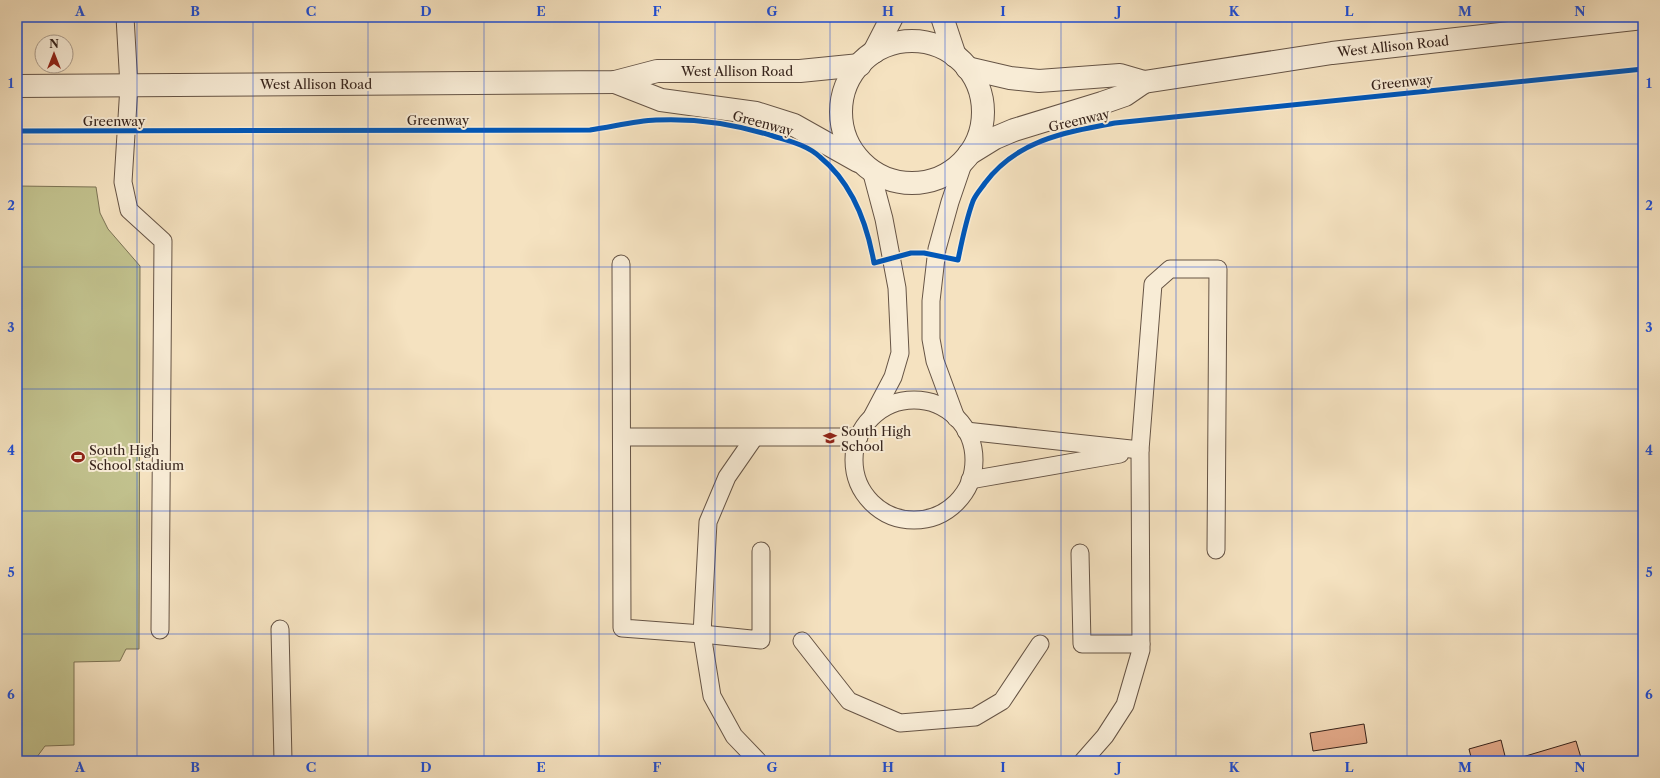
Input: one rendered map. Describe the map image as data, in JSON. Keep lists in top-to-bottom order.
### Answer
{
  "streets": {
    "street": ["West Allison Road"],
    "cycle path": ["Greenway"]
  },
  "places": {
    "school or university": ["South High School"],
    "sports": ["South High School stadium"]
  },
  "north": "top",
  "grid": {
    "columns": [
      "A",
      "B",
      "C",
      "D",
      "E",
      "F",
      "G",
      "H",
      "I",
      "J",
      "K",
      "L",
      "M",
      "N"
    ],
    "rows": [
      "1",
      "2",
      "3",
      "4",
      "5",
      "6"
    ]
  }
}
